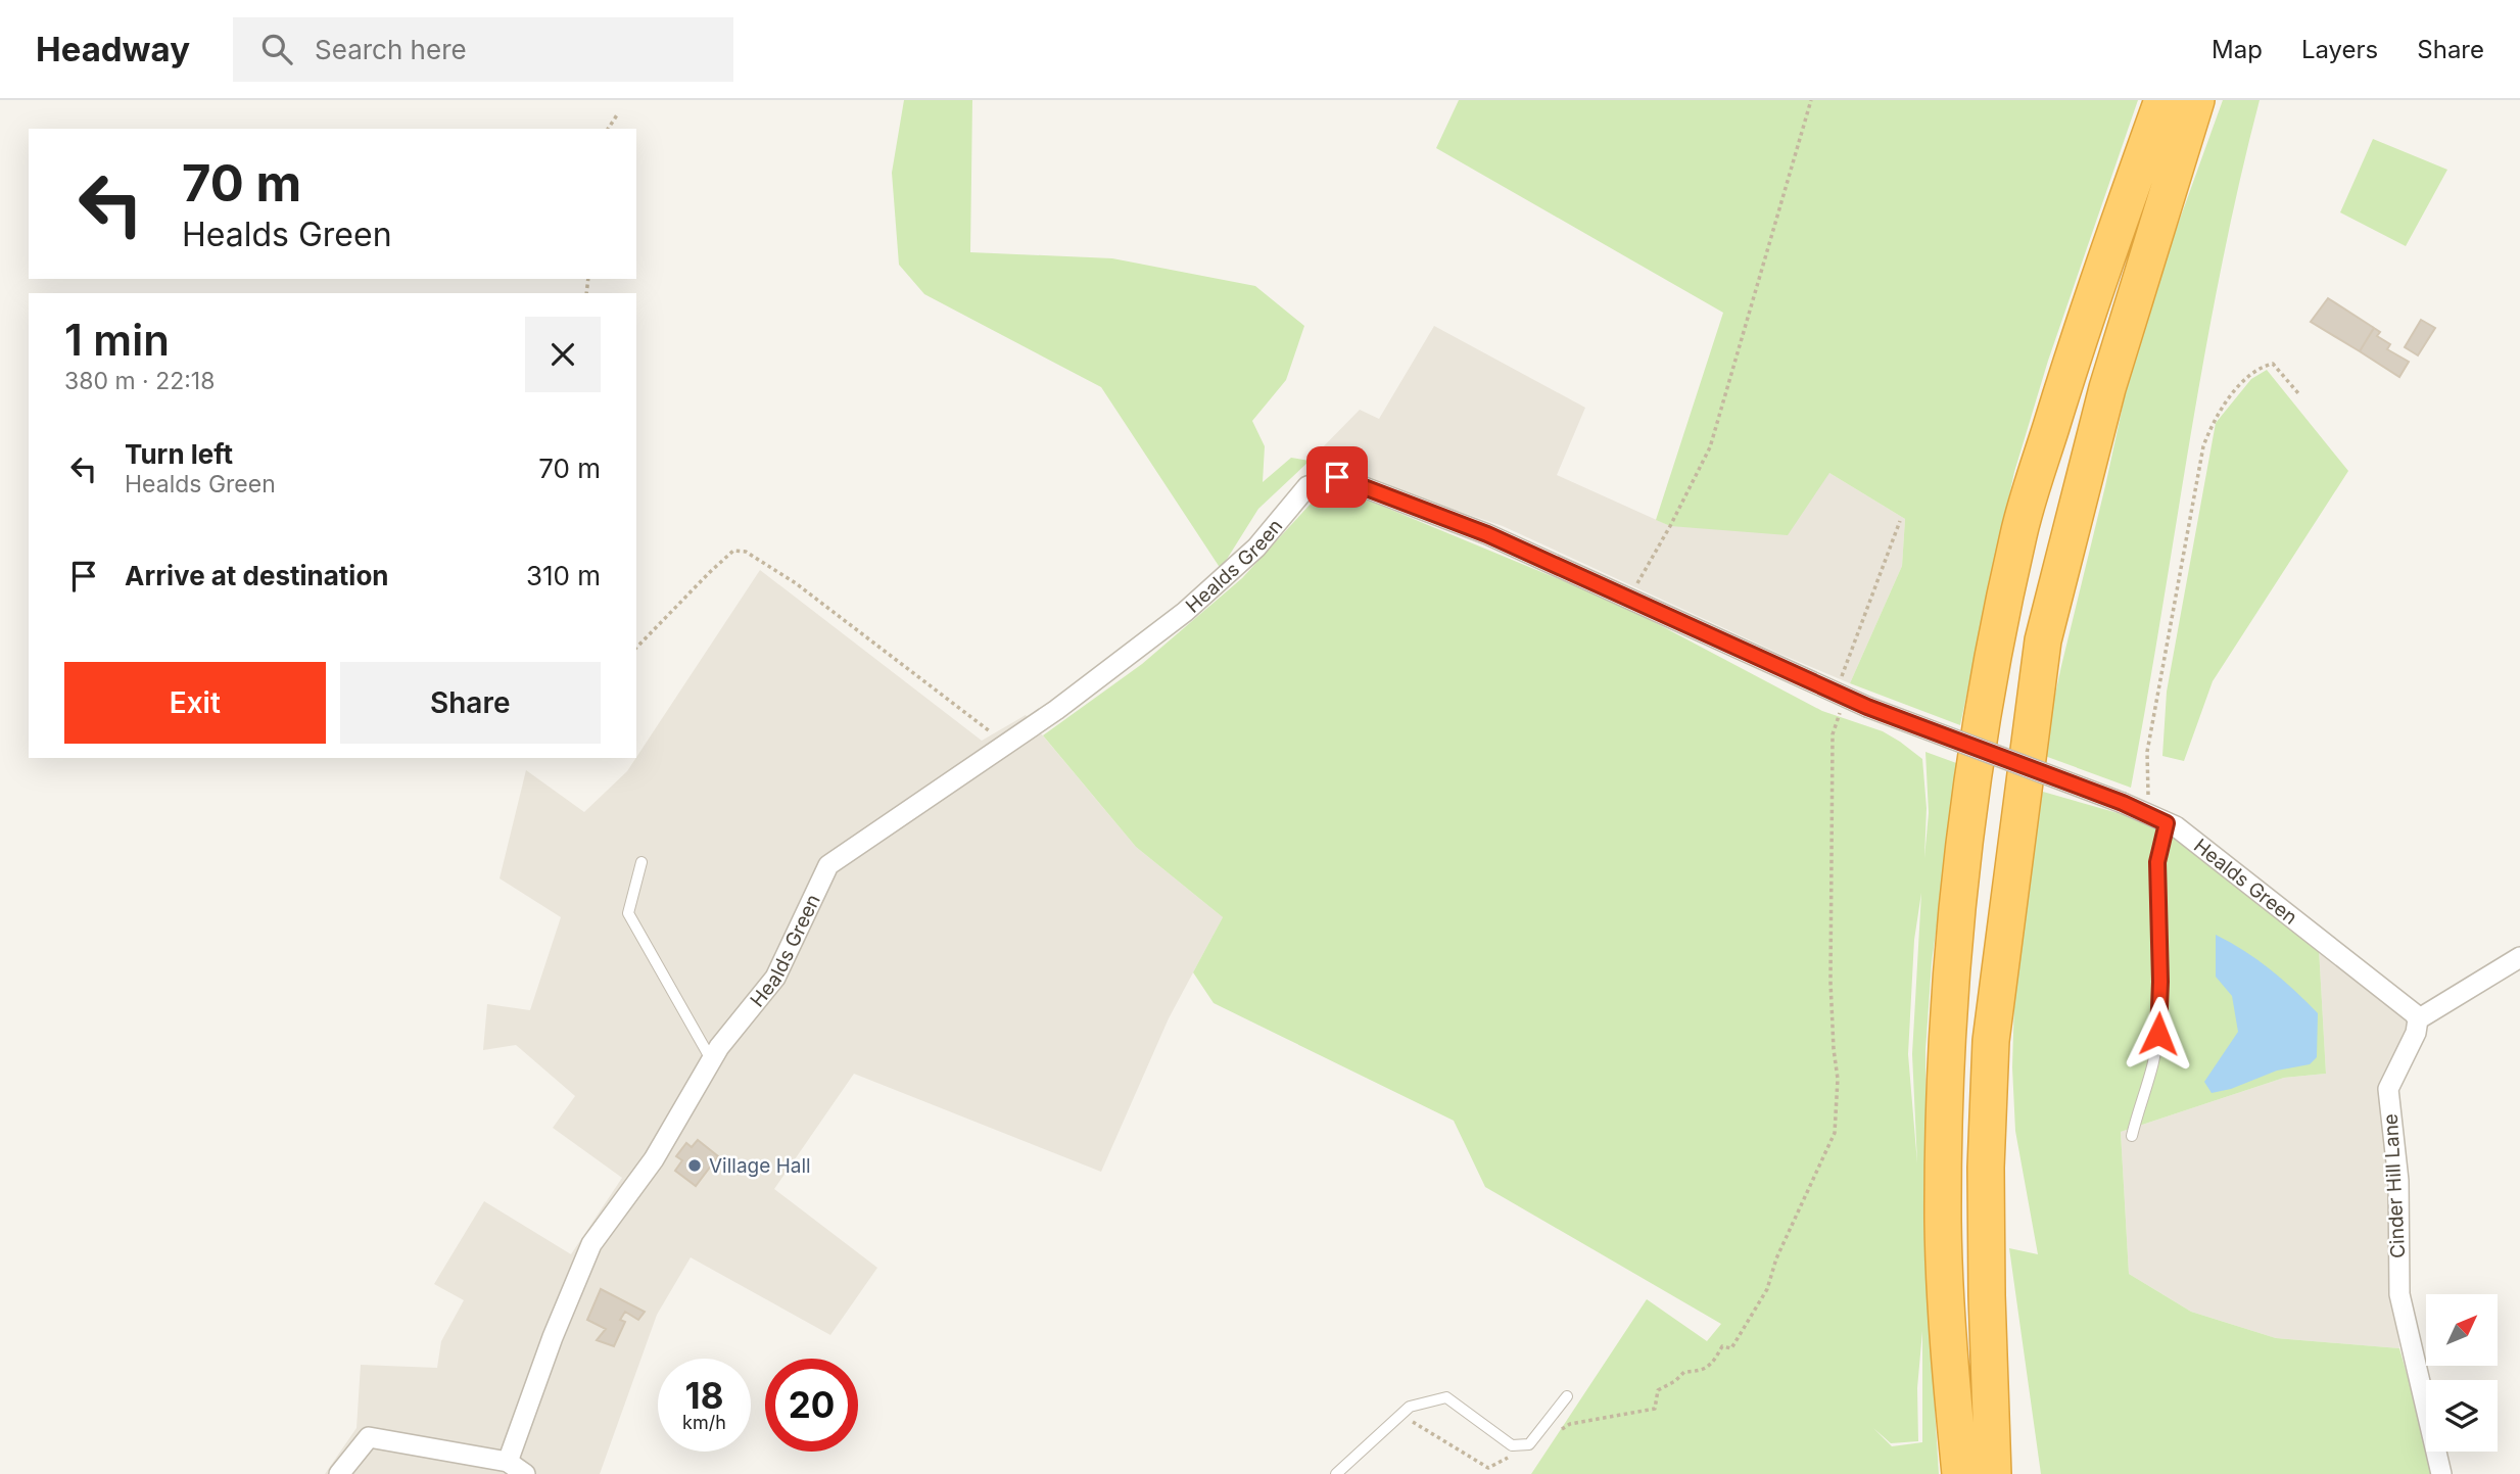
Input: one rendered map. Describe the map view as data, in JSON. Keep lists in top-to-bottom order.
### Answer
{
  "streets": {
    "street": ["Healds Green", "Cinder Hill Lane"]
  },
  "crossings": [
    ["Healds Green", "Cinder Hill Lane"]
  ],
  "places": ["Village Hall"],
  "north": "top right",
  "page": {
    "header": "Headway",
    "search": "Search here",
    "nav": ["Map", "Layers", "Share"],
    "turn": ["70 m", "Healds Green"],
    "heading": ["1 min", "380 m · 22:18"],
    "list": [
      {
        "name": "Turn left",
        "note": "Healds Green",
        "value": "70 m"
      },
      {
        "name": "Arrive at destination",
        "value": "310 m"
      }
    ],
    "buttons": ["Exit", "Share"],
    "speed": "18 km/h",
    "limit": "20"
  }
}
